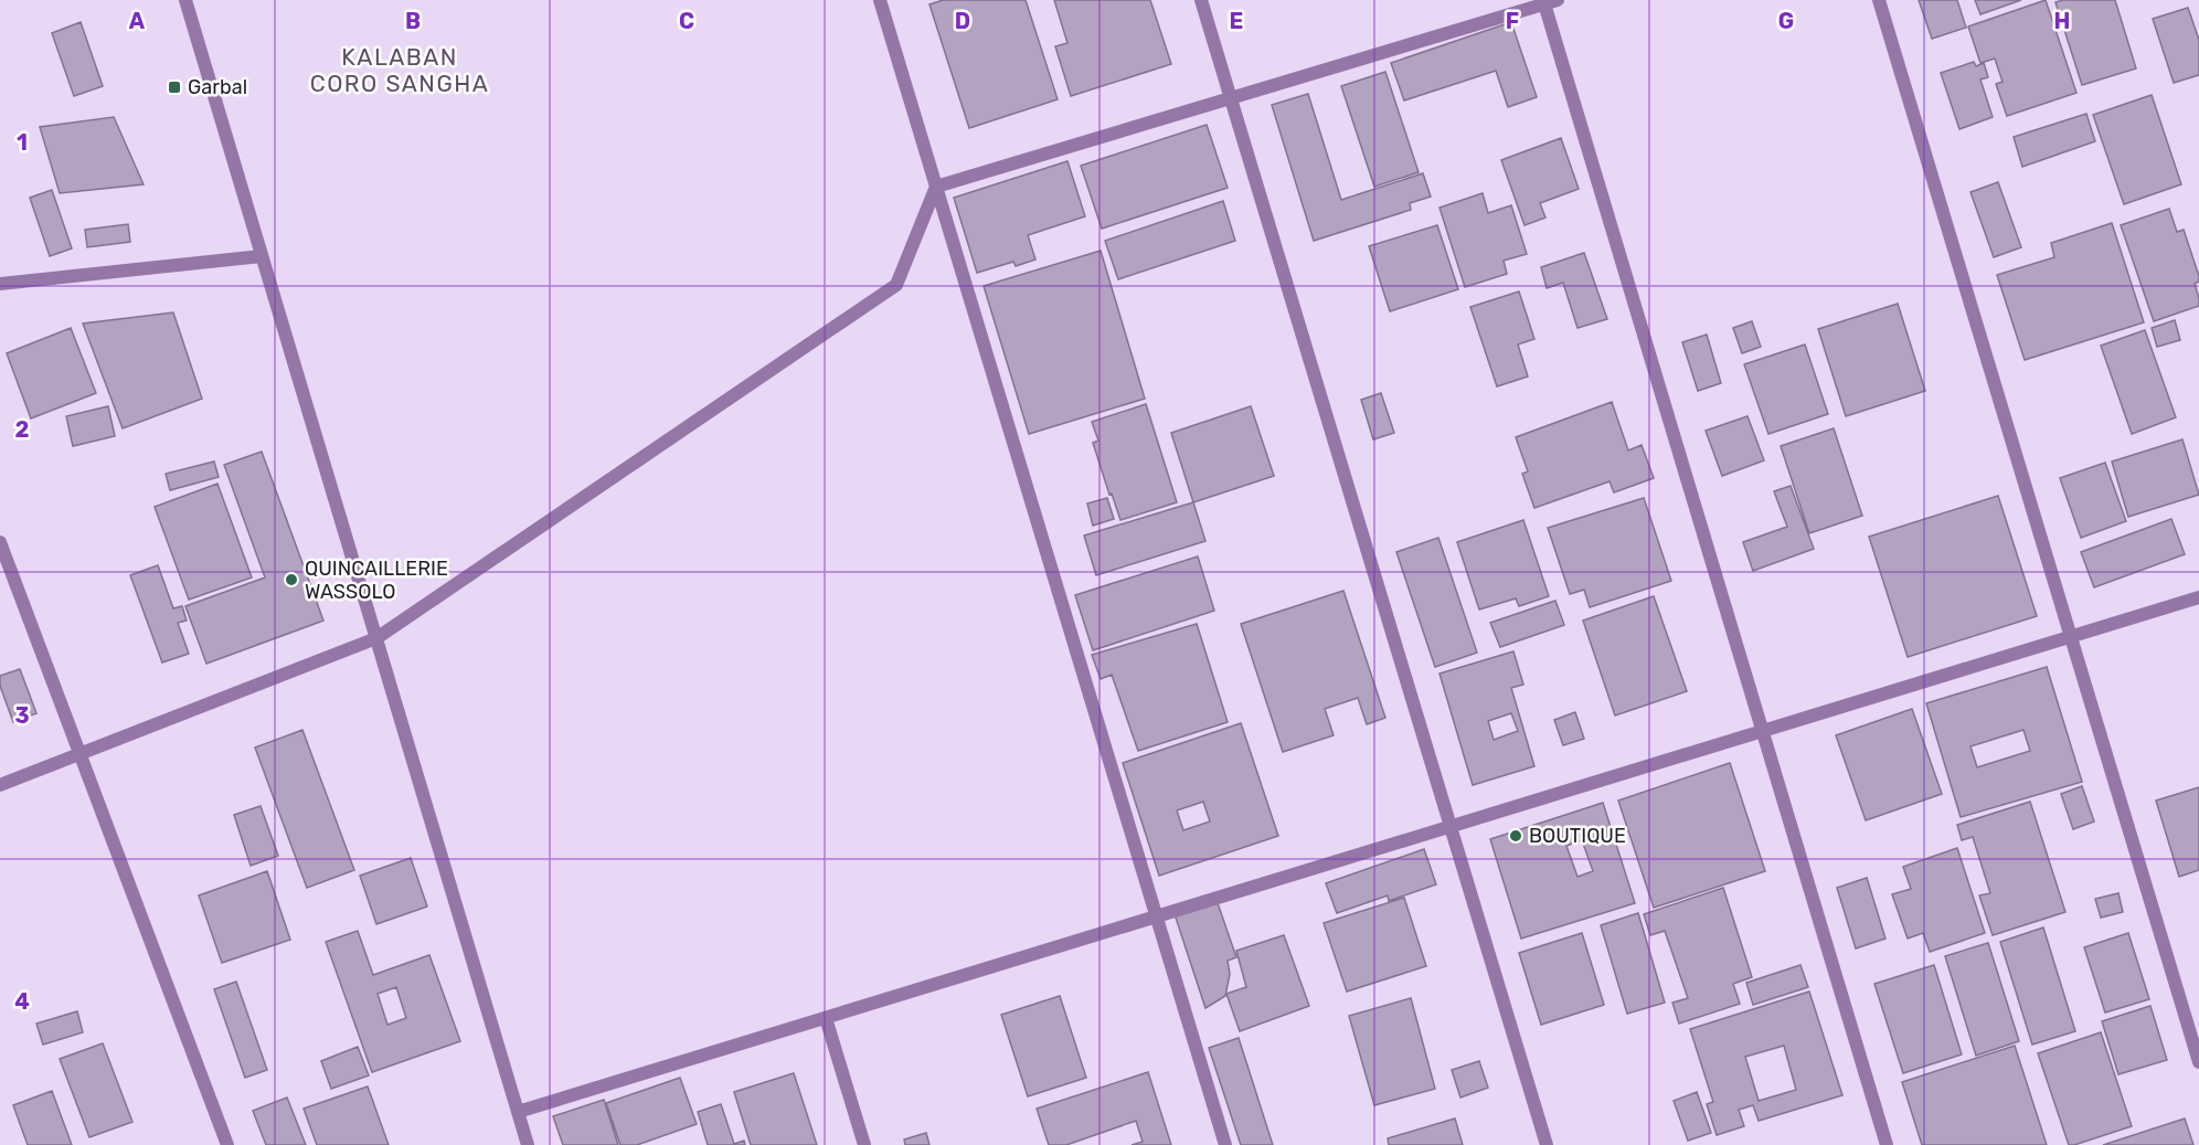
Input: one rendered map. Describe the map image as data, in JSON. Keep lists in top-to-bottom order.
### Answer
{
  "districts": ["KALABAN CORO SANGHA"],
  "places": {
    "transit": ["Garbal"],
    "other": ["QUINCAILLERIE WASSOLO", "BOUTIQUE"]
  },
  "grid": {
    "columns": [
      "A",
      "B",
      "C",
      "D",
      "E",
      "F",
      "G",
      "H"
    ],
    "rows": [
      "1",
      "2",
      "3",
      "4"
    ]
  }
}
